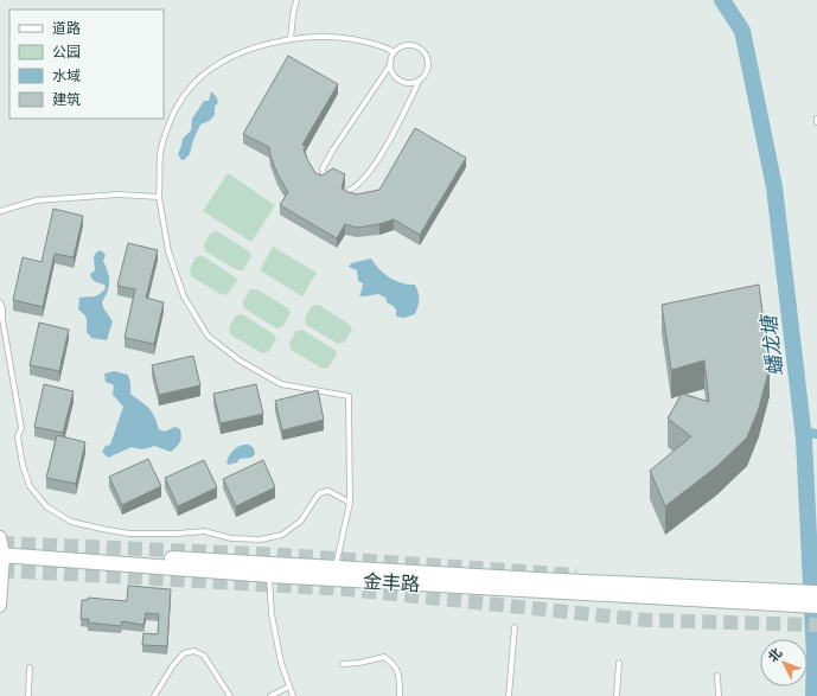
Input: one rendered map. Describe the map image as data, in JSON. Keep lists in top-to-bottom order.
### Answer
{
  "streets": {
    "main road": ["金丰路"]
  },
  "water": ["蟠龙塘"],
  "legend": [
    "道路",
    "公园",
    "水域",
    "建筑"
  ],
  "north": "top left"
}
